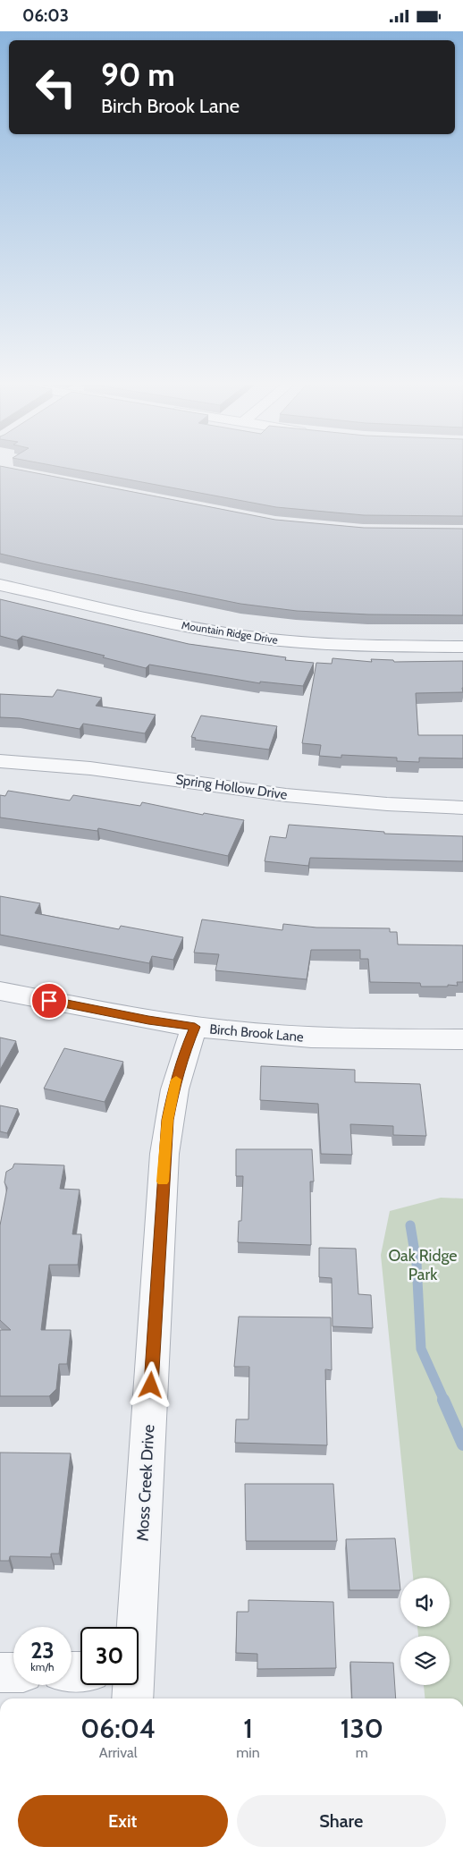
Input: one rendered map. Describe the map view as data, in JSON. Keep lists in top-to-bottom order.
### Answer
{
  "streets": {
    "street": [
      "Mountain Ridge Drive",
      "Spring Hollow Drive",
      "Birch Brook Lane",
      "Moss Creek Drive"
    ]
  },
  "crossings": [
    ["Birch Brook Lane", "Moss Creek Drive"]
  ],
  "parks": ["Oak Ridge Park"],
  "page": {
    "status": "06:03",
    "turn": ["90 m", "Birch Brook Lane"],
    "speed": "23 km/h",
    "limit": "30",
    "eta": [
      "06:04",
      "Arrival",
      "1",
      "min",
      "130",
      "m"
    ],
    "buttons": ["Exit", "Share"]
  }
}
